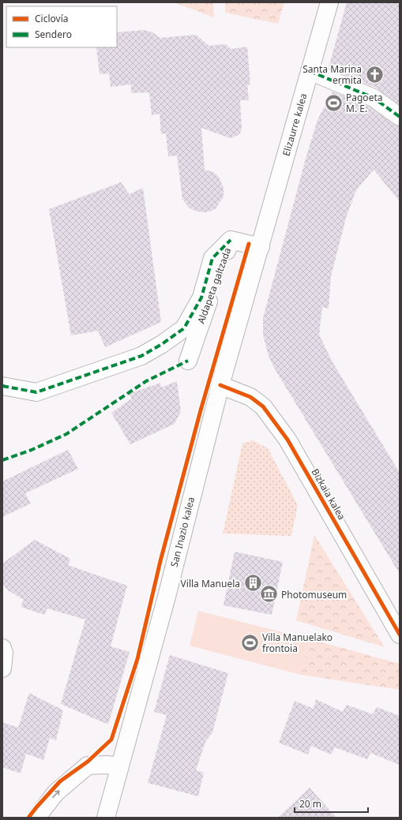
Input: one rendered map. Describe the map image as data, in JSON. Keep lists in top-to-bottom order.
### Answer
{
  "streets": {
    "street": [
      "Elizaurre kalea",
      "Aldapeta galtzada",
      "Bizkaia kalea",
      "San Inazio kalea"
    ]
  },
  "crossings": [
    ["Elizaurre kalea", "Aldapeta galtzada"],
    ["Elizaurre kalea", "San Inazio kalea"],
    ["Aldapeta galtzada", "San Inazio kalea"],
    ["Bizkaia kalea", "San Inazio kalea"]
  ],
  "places": {
    "church": ["Santa Marina ermita"],
    "sports": ["Pagoeta M. E.", "Villa Manuelako frontoia"],
    "building": ["Villa Manuela"],
    "museum": ["Photomuseum"]
  },
  "legend": ["Ciclovía", "Sendero"],
  "scale_bar": "20 m"
}
